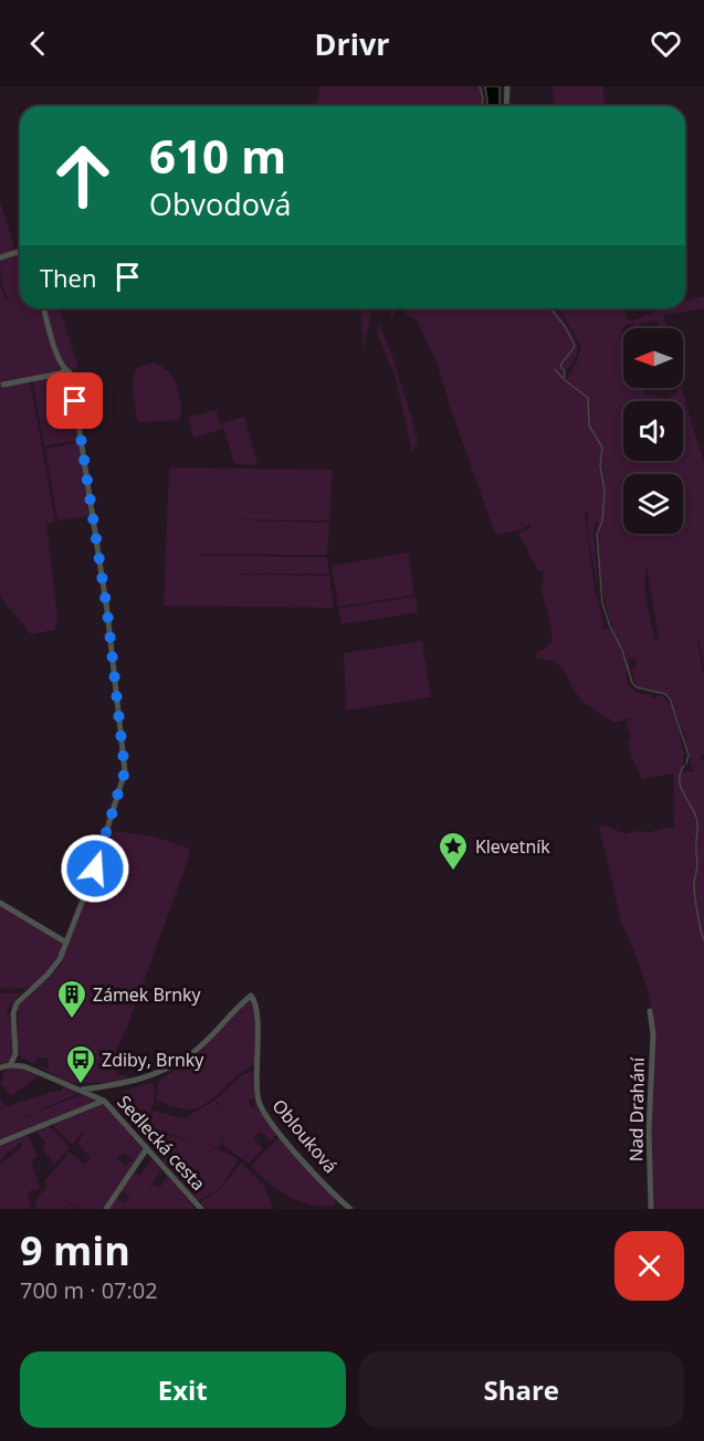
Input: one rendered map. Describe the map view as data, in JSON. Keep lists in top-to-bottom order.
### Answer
{
  "streets": {
    "street": ["Nad Drahání", "Oblouková", "Sedlecká cesta"]
  },
  "crossings": [
    ["Oblouková", "Sedlecká cesta"]
  ],
  "places": {
    "place": ["Klevetník"],
    "building": ["Zámek Brnky"],
    "bus stop": ["Zdiby, Brnky"]
  },
  "north": "left",
  "page": {
    "header": "Drivr",
    "turn": ["610 m", "Obvodová"],
    "then": "Then",
    "heading": ["9 min", "700 m · 07:02"],
    "buttons": ["Exit", "Share"]
  }
}
